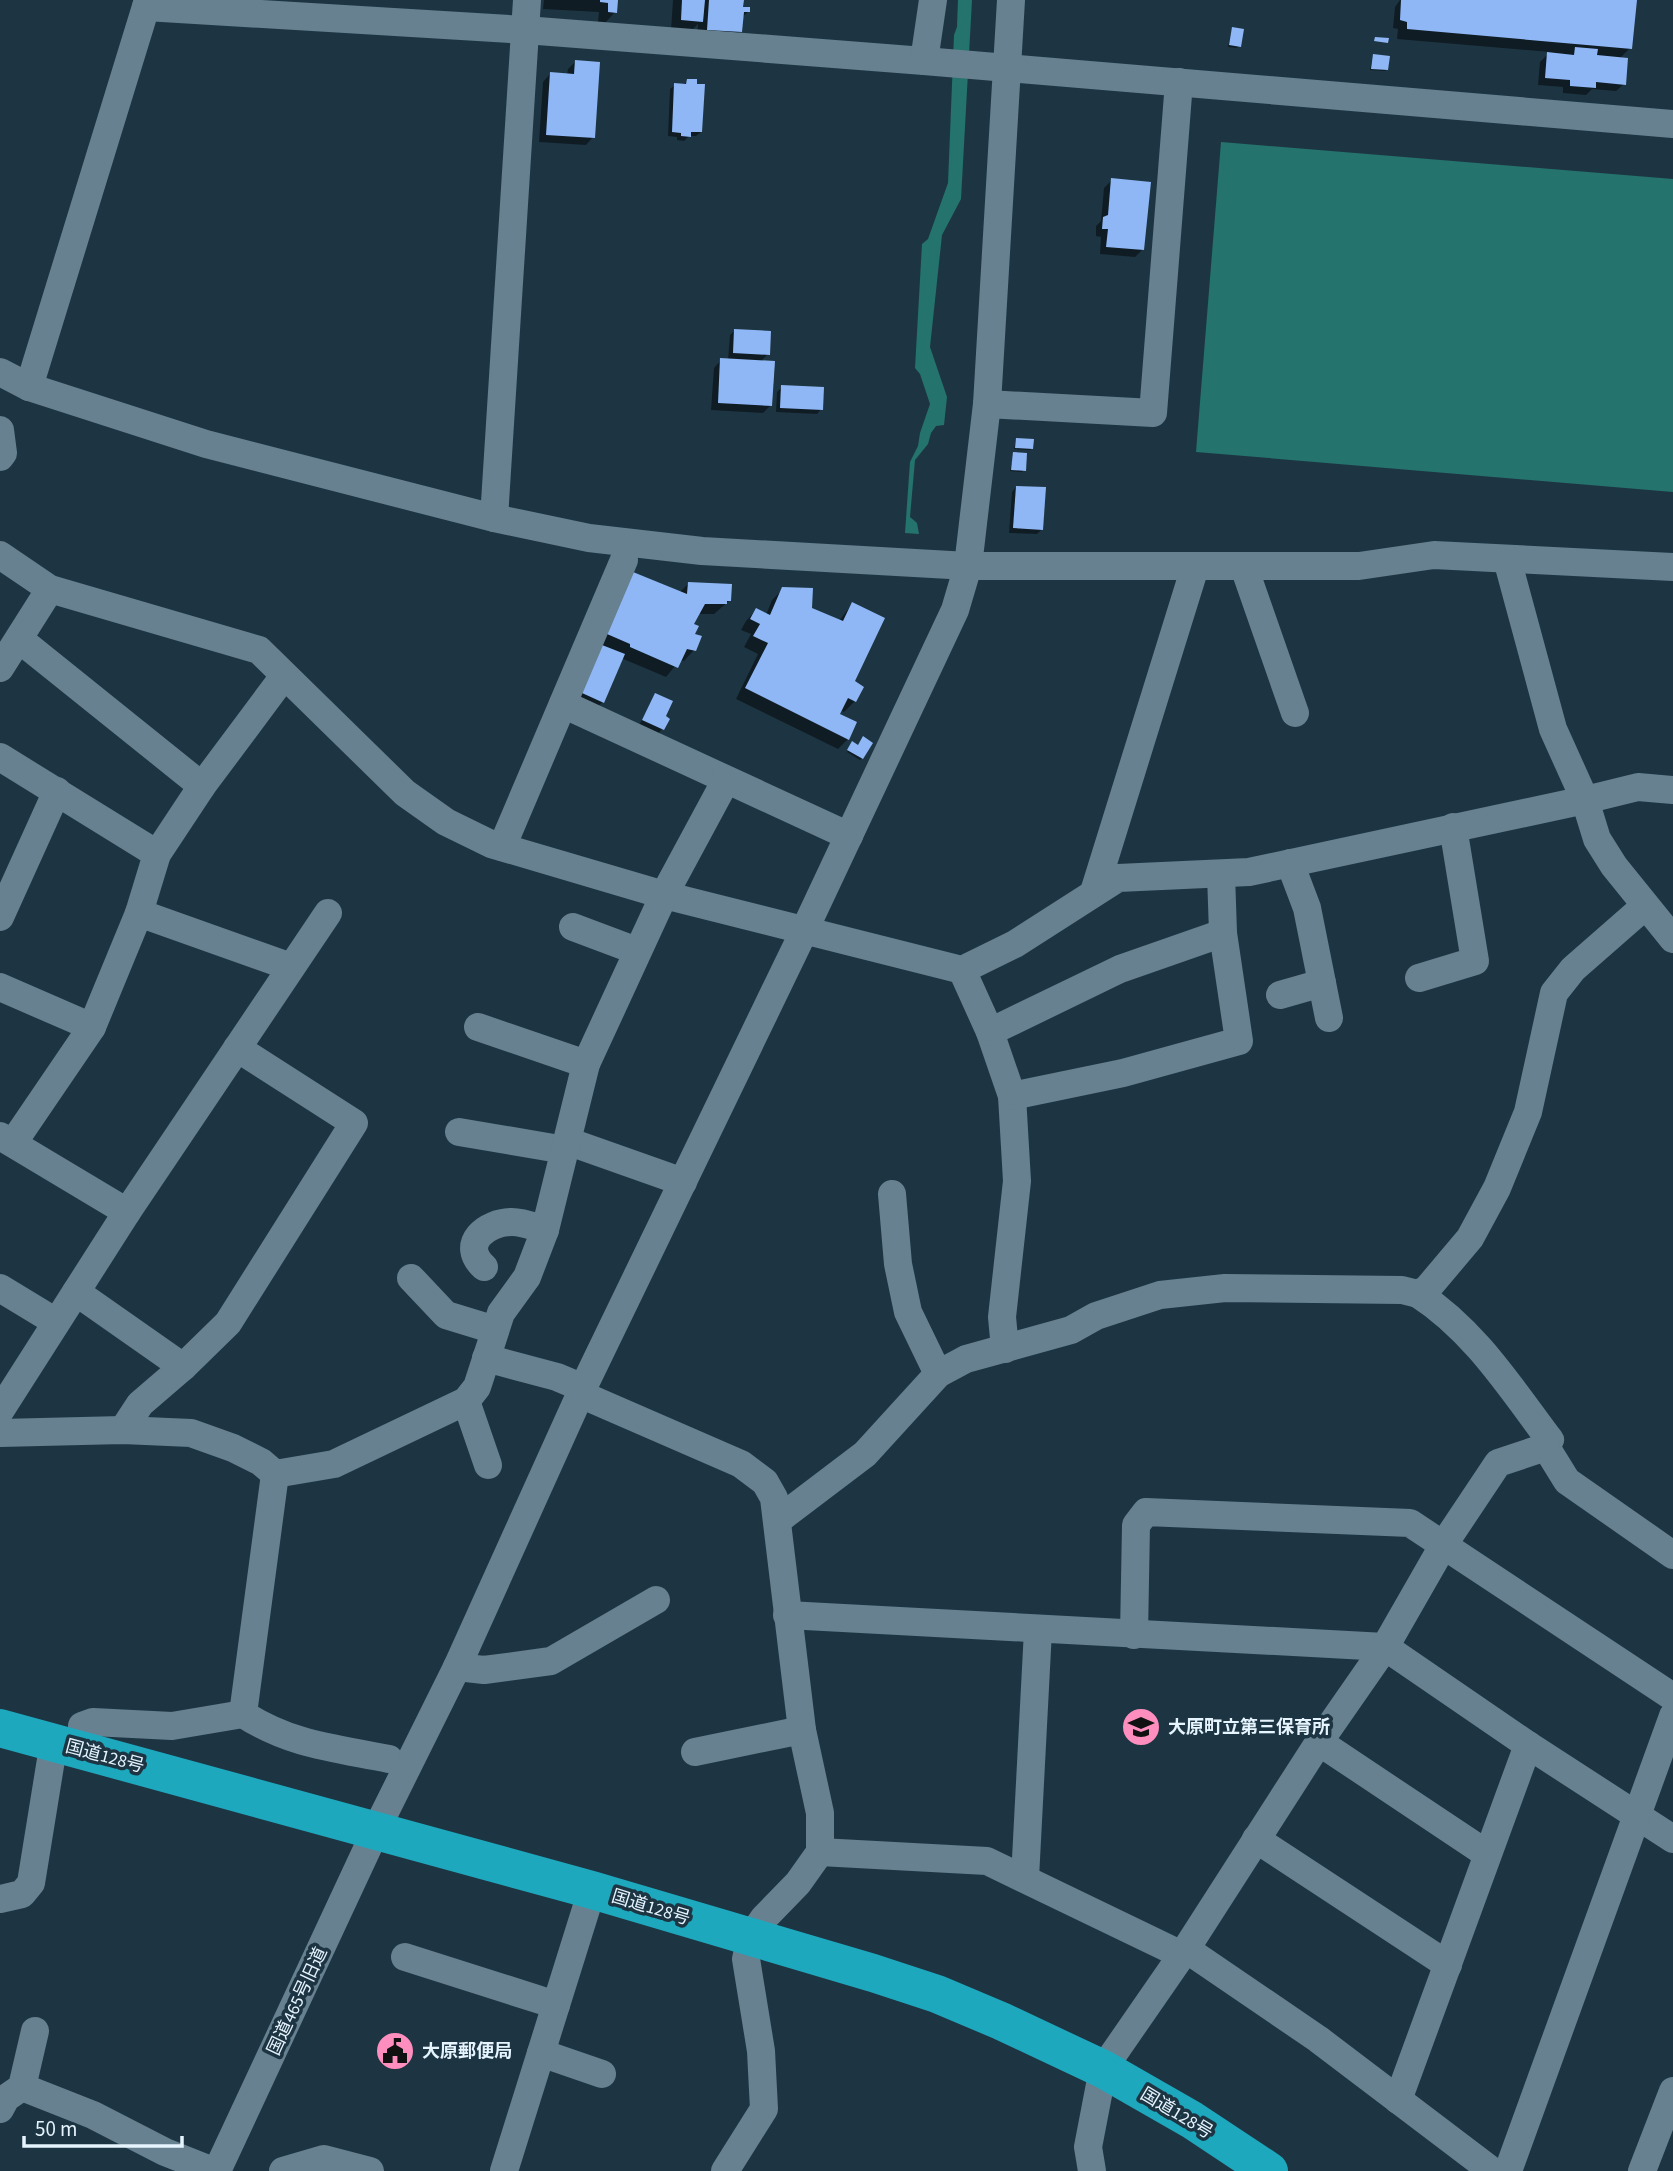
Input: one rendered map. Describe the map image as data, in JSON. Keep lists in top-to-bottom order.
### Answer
{
  "streets": {
    "highway": ["国道128号"],
    "street": ["国道465号旧道"]
  },
  "crossings": [
    ["国道128号", "国道465号旧道"]
  ],
  "places": {
    "school or university": ["大原町立第三保育所"],
    "public building": ["大原郵便局"]
  },
  "scale_bar": "50 m"
}
